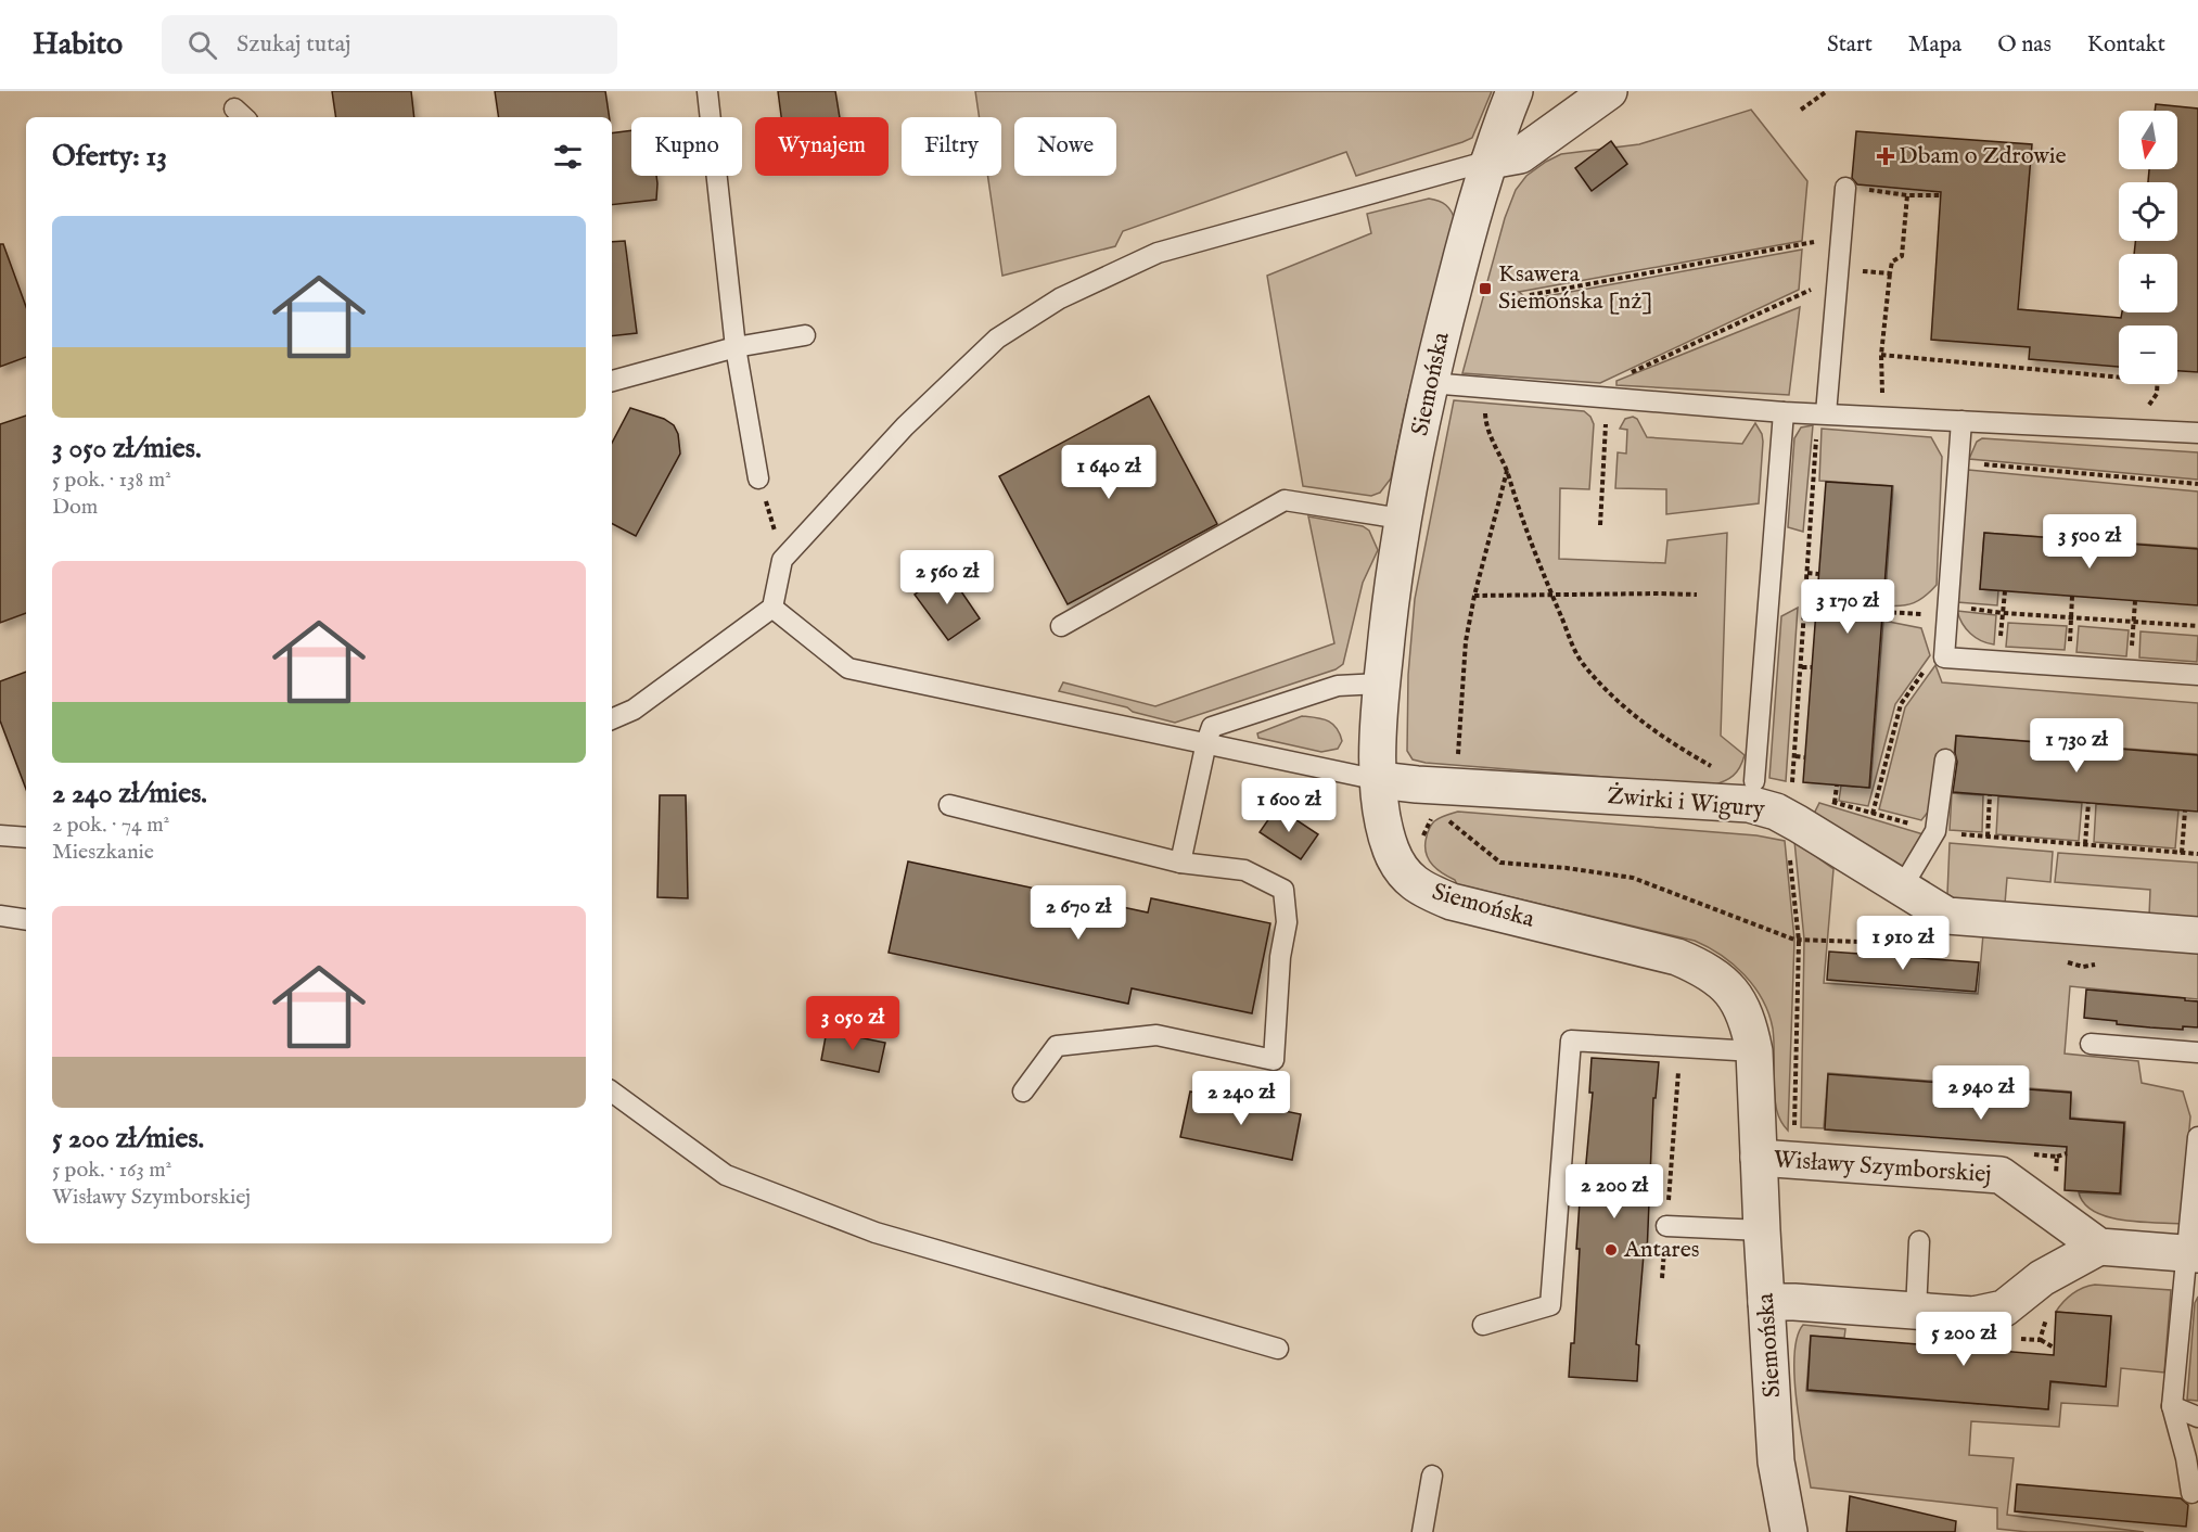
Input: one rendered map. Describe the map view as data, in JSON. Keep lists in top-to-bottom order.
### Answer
{
  "streets": {
    "street": ["Siemońska", "Żwirki i Wigury", "Wisławy Szymborskiej"]
  },
  "crossings": [
    ["Siemońska", "Żwirki i Wigury"],
    ["Siemońska", "Wisławy Szymborskiej"]
  ],
  "places": {
    "health": ["Dbam o Zdrowie"],
    "transit": ["Ksawera Siemońska [nż]"],
    "other": ["Antares"]
  },
  "north": "bottom",
  "page": {
    "header": "Habito",
    "search": "Szukaj tutaj",
    "nav": [
      "Start",
      "Mapa",
      "O nas",
      "Kontakt"
    ],
    "map_buttons": ["+", "−"],
    "chip": [
      "Kupno",
      "Wynajem",
      "Filtry",
      "Nowe"
    ],
    "heading": "Oferty: 13",
    "list": [
      {
        "name": "3 050 zł/mies.",
        "note": "5 pok. · 138 m² · Dom"
      },
      {
        "name": "2 240 zł/mies.",
        "note": "2 pok. · 74 m² · Mieszkanie"
      },
      {
        "name": "5 200 zł/mies.",
        "note": "5 pok. · 163 m² · Wisławy Szymborskiej"
      }
    ],
    "price": [
      "1 640 zł",
      "3 500 zł",
      "2 560 zł",
      "3 170 zł",
      "1 730 zł",
      "1 600 zł",
      "2 670 zł",
      "1 910 zł",
      "3 050 zł",
      "2 940 zł",
      "2 240 zł",
      "2 200 zł",
      "5 200 zł"
    ]
  }
}
